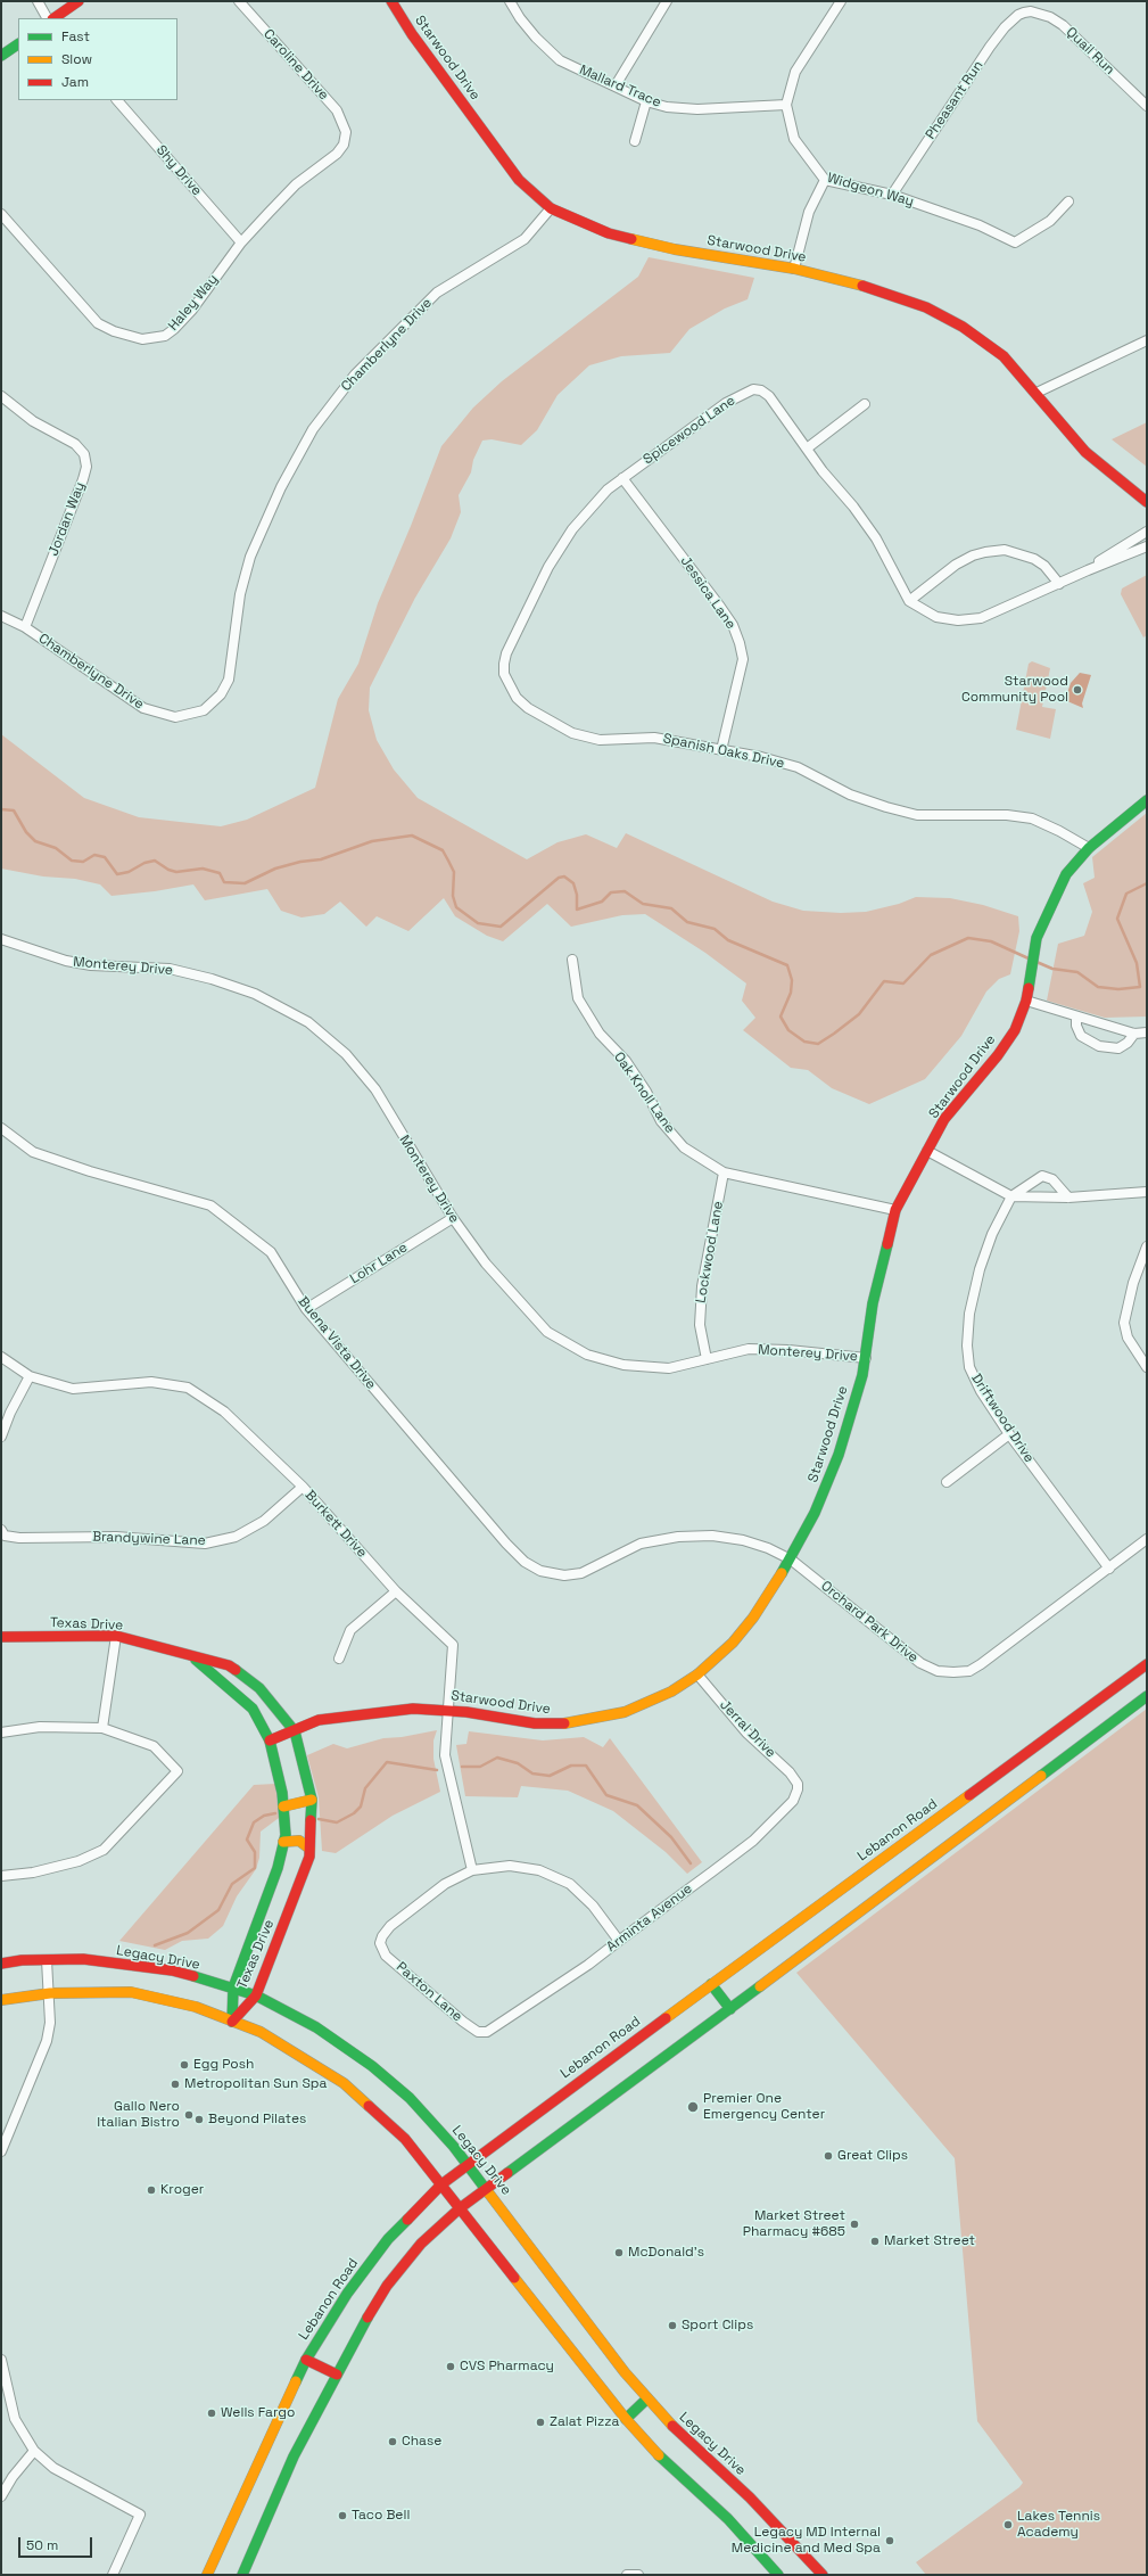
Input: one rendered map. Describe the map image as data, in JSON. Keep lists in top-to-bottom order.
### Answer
{
  "streets": {
    "main road": [
      "Starwood Drive",
      "Texas Drive",
      "Lebanon Road",
      "Legacy Drive"
    ],
    "street": [
      "Quail Run",
      "Caroline Drive",
      "Mallard Trace",
      "Pheasant Run",
      "Shy Drive",
      "Widgeon Way",
      "Haley Way",
      "Chamberlyne Drive",
      "Spicewood Lane",
      "Jordan Way",
      "Jessica Lane",
      "Spanish Oaks Drive",
      "Monterey Drive",
      "Oak Knoll Lane",
      "Lockwood Lane",
      "Lohr Lane",
      "Buena Vista Drive",
      "Driftwood Drive",
      "Burkett Drive",
      "Brandywine Lane",
      "Orchard Park Drive",
      "Jerral Drive",
      "Arminta Avenue",
      "Paxton Lane"
    ]
  },
  "crossings": [
    ["Quail Run", "Pheasant Run"],
    ["Starwood Drive", "Chamberlyne Drive"],
    ["Starwood Drive", "Spanish Oaks Drive"],
    ["Starwood Drive", "Monterey Drive"],
    ["Starwood Drive", "Oak Knoll Lane"],
    ["Starwood Drive", "Burkett Drive"],
    ["Starwood Drive", "Orchard Park Drive"],
    ["Starwood Drive", "Texas Drive"],
    ["Starwood Drive", "Jerral Drive"],
    ["Caroline Drive", "Haley Way"],
    ["Mallard Trace", "Widgeon Way"],
    ["Pheasant Run", "Widgeon Way"],
    ["Shy Drive", "Haley Way"],
    ["Chamberlyne Drive", "Jordan Way"],
    ["Spicewood Lane", "Jessica Lane"],
    ["Spicewood Lane", "Spanish Oaks Drive"],
    ["Jessica Lane", "Spanish Oaks Drive"],
    ["Monterey Drive", "Lockwood Lane"],
    ["Monterey Drive", "Lohr Lane"],
    ["Oak Knoll Lane", "Lockwood Lane"],
    ["Lohr Lane", "Buena Vista Drive"],
    ["Buena Vista Drive", "Orchard Park Drive"],
    ["Driftwood Drive", "Orchard Park Drive"],
    ["Burkett Drive", "Brandywine Lane"],
    ["Burkett Drive", "Paxton Lane"],
    ["Texas Drive", "Legacy Drive"],
    ["Jerral Drive", "Arminta Avenue"],
    ["Lebanon Road", "Legacy Drive"],
    ["Arminta Avenue", "Paxton Lane"]
  ],
  "places": [
    "Starwood Community Pool",
    "Egg Posh",
    "Metropolitan Sun Spa",
    "Premier One Emergency Center",
    "Gallo Nero Italian Bistro",
    "Beyond Pilates",
    "Great Clips",
    "Kroger",
    "Market Street Pharmacy #685",
    "Market Street",
    "McDonald's",
    "Sport Clips",
    "CVS Pharmacy",
    "Wells Fargo",
    "Zalat Pizza",
    "Chase",
    "Taco Bell",
    "Lakes Tennis Academy",
    "Legacy MD Internal Medicine and Med Spa"
  ],
  "legend": ["Fast", "Slow", "Jam"],
  "scale_bar": "50 m"
}
